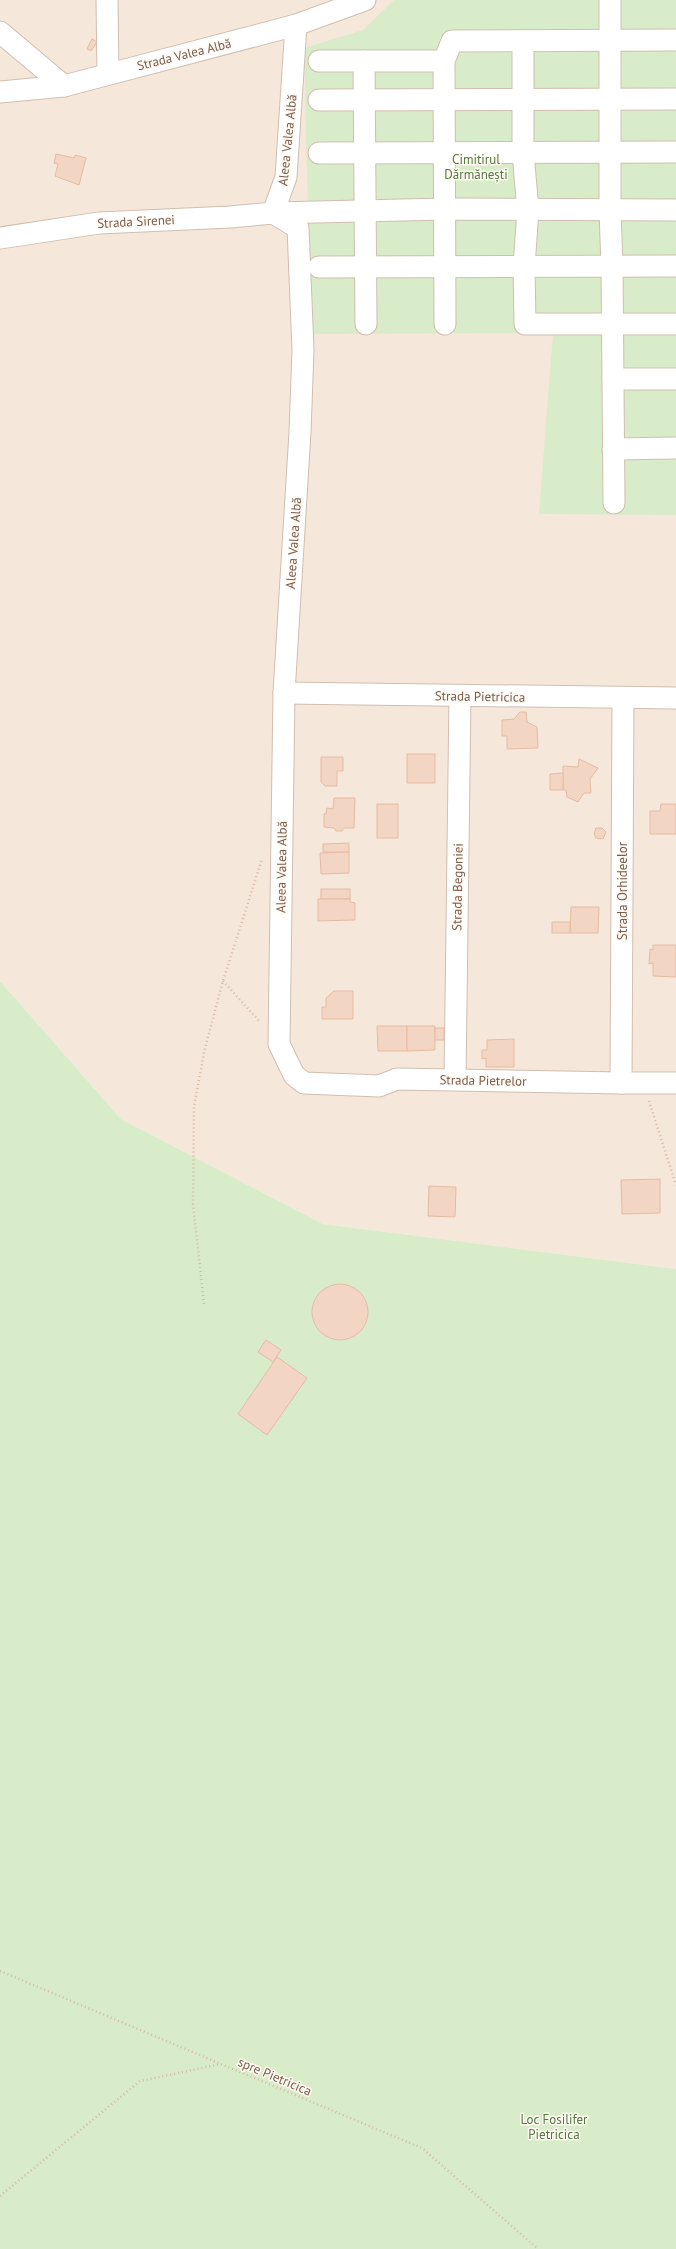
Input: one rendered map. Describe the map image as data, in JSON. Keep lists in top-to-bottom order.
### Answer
{
  "streets": {
    "street": [
      "Strada Valea Albă",
      "Aleea Valea Albă",
      "Strada Sirenei",
      "Strada Pietricica",
      "Strada Begoniei",
      "Strada Orhideelor",
      "Strada Pietrelor"
    ],
    "path": ["spre Pietricica"]
  },
  "crossings": [
    ["Strada Valea Albă", "Aleea Valea Albă"],
    ["Aleea Valea Albă", "Strada Sirenei"],
    ["Aleea Valea Albă", "Strada Pietricica"],
    ["Aleea Valea Albă", "Strada Pietrelor"],
    ["Strada Pietricica", "Strada Begoniei"],
    ["Strada Pietricica", "Strada Orhideelor"],
    ["Strada Begoniei", "Strada Pietrelor"],
    ["Strada Orhideelor", "Strada Pietrelor"]
  ],
  "parks": ["Cimitirul Dărmănești", "Loc Fosilifer Pietricica"]
}
